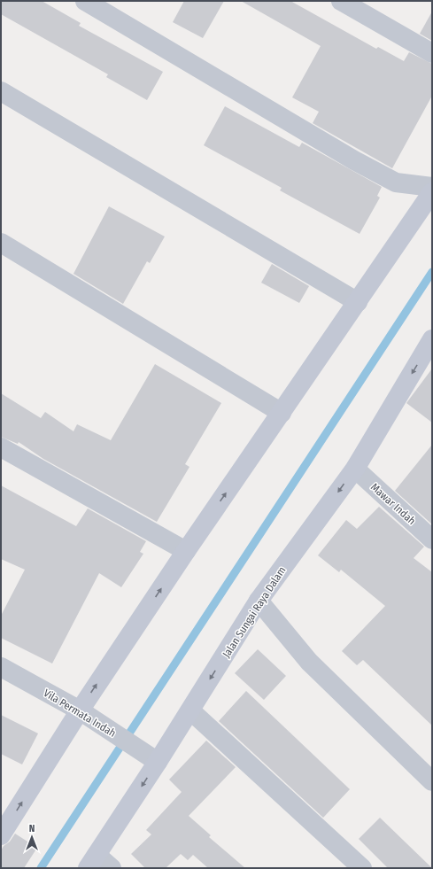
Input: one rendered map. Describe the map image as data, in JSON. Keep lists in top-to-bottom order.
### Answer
{
  "streets": {
    "street": ["Mawar Indah", "Jalan Sungai Raya Dalam", "Vila Permata Indah"]
  },
  "crossings": [
    ["Mawar Indah", "Jalan Sungai Raya Dalam"],
    ["Jalan Sungai Raya Dalam", "Vila Permata Indah"]
  ],
  "north": "top"
}
